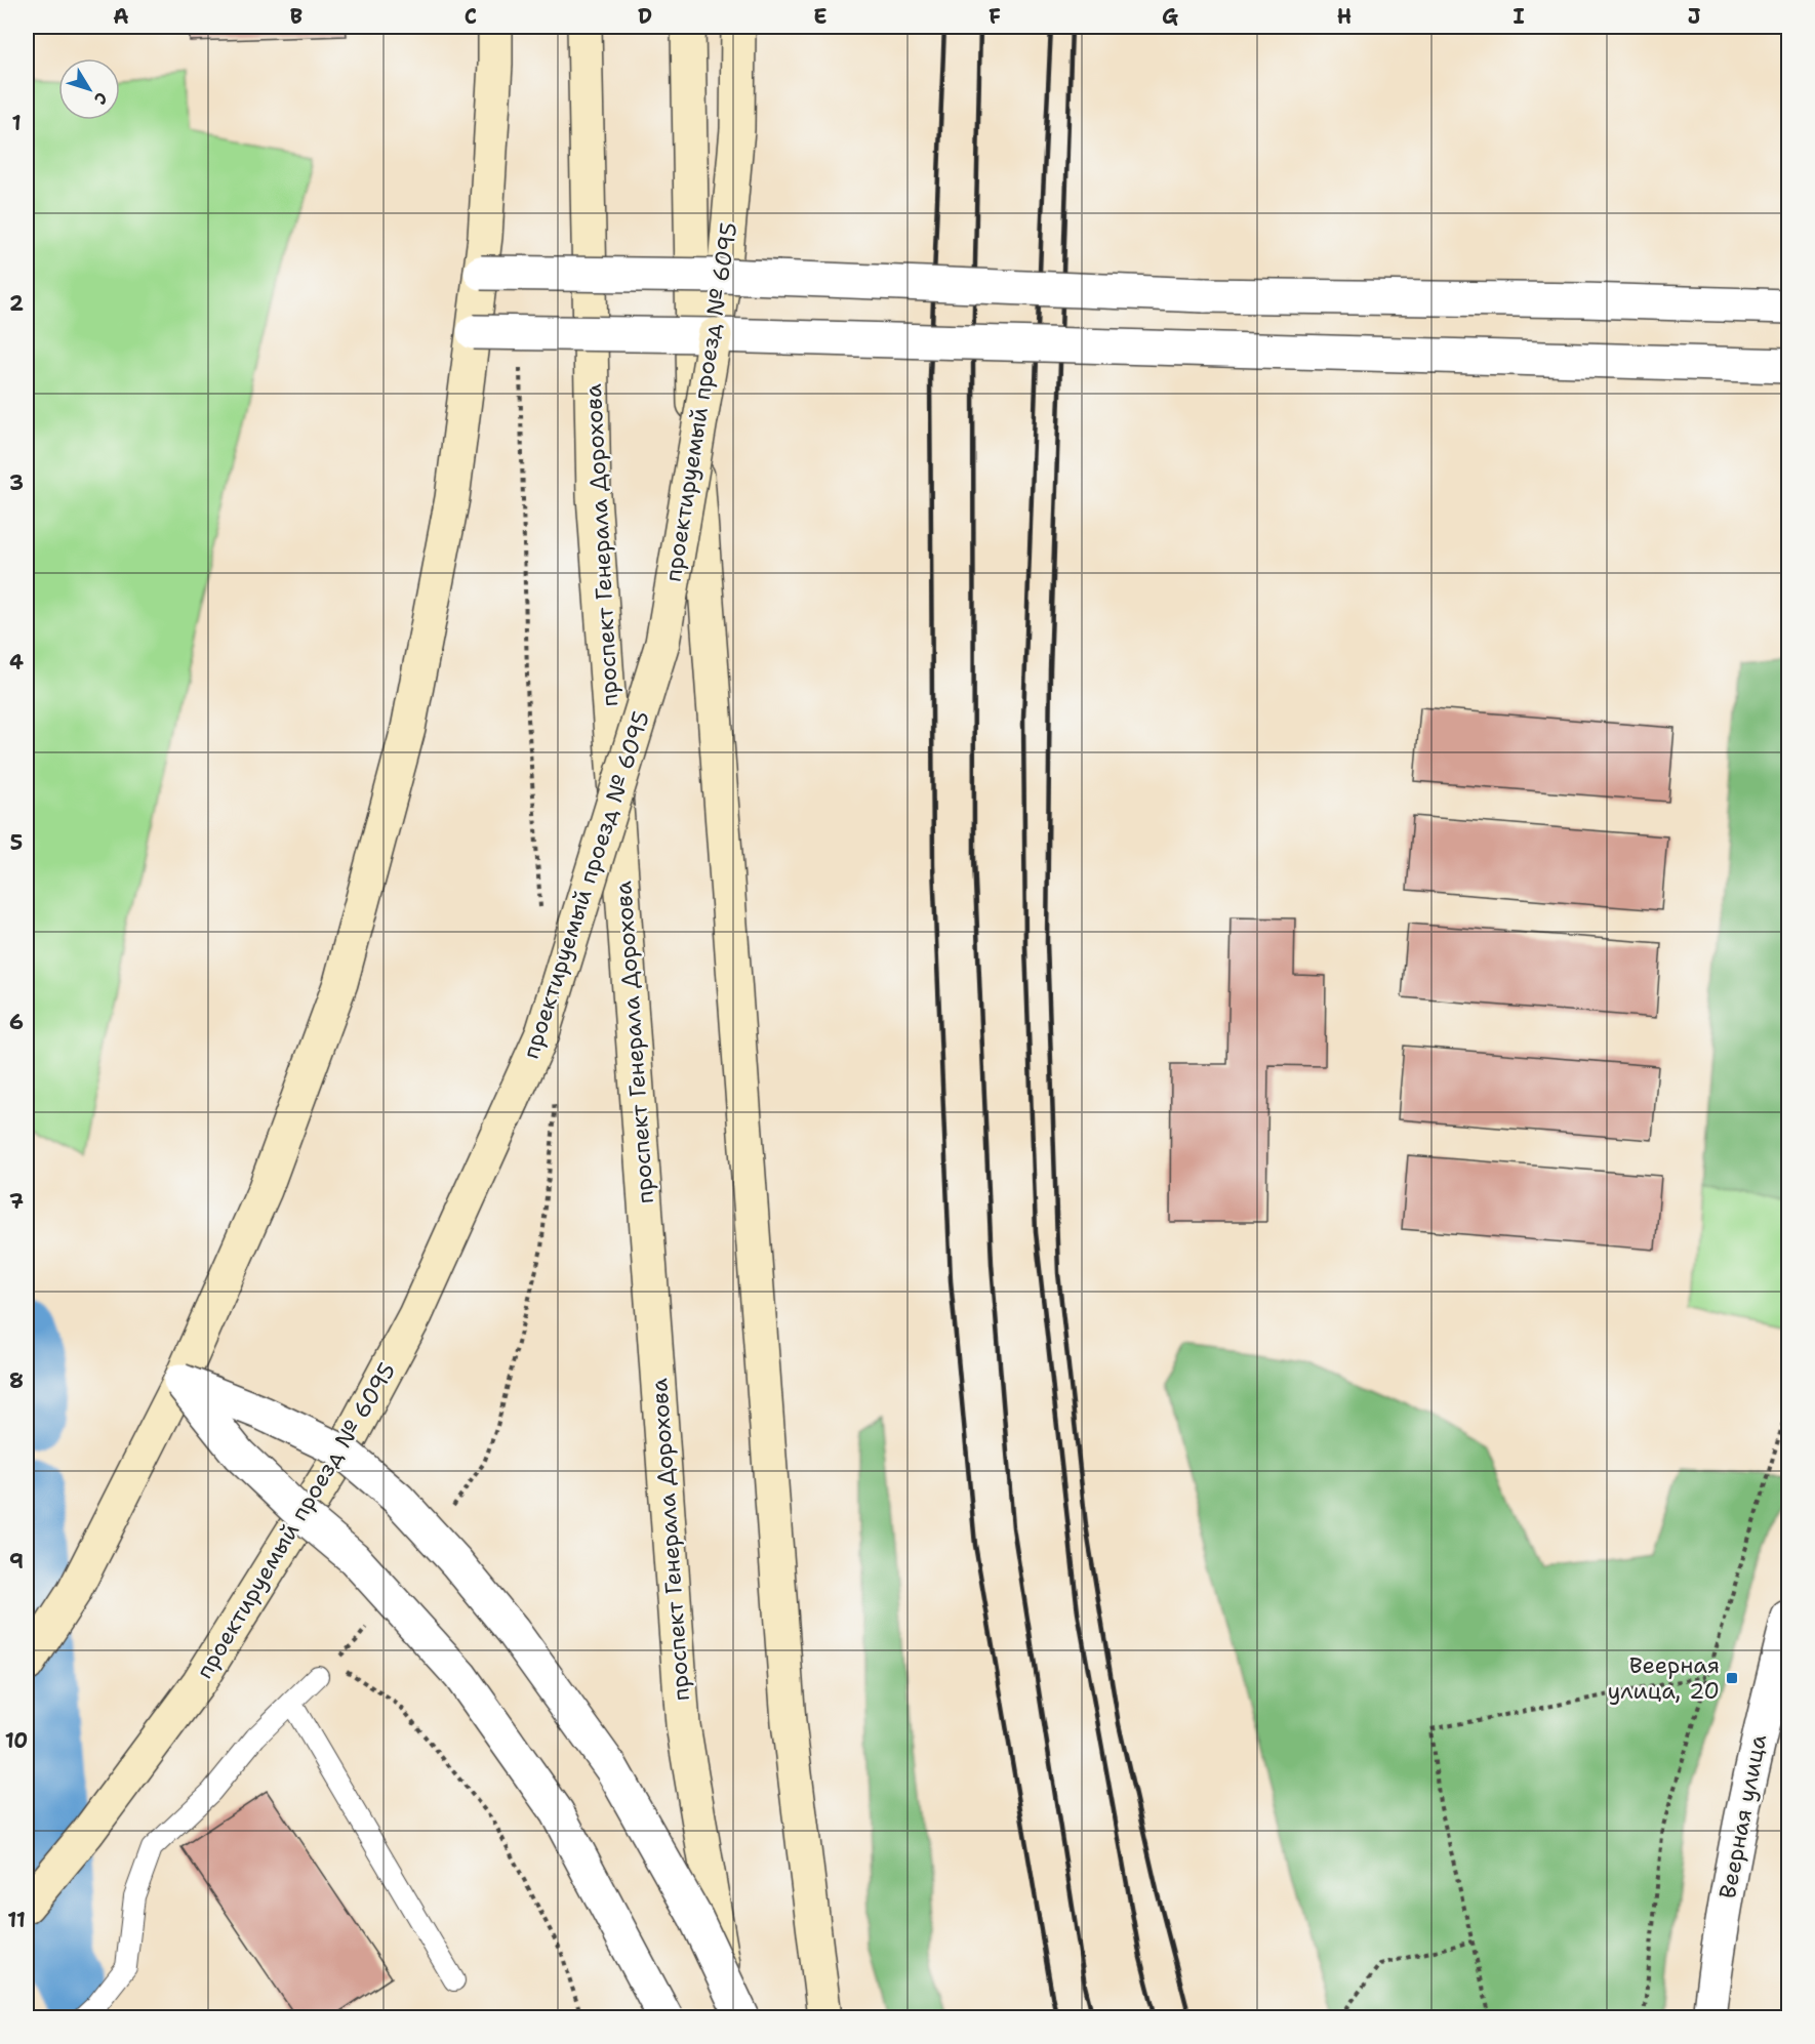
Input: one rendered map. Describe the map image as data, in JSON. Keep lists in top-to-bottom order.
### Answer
{
  "streets": {
    "main road": ["проектируемый проезд № 6095", "проспект Генерала Дорохова"],
    "street": ["Веерная улица"]
  },
  "places": {
    "transit": ["Веерная улица, 20"]
  },
  "north": "bottom right",
  "grid": {
    "columns": [
      "A",
      "B",
      "C",
      "D",
      "E",
      "F",
      "G",
      "H",
      "I",
      "J"
    ],
    "rows": [
      "1",
      "2",
      "3",
      "4",
      "5",
      "6",
      "7",
      "8",
      "9",
      "10",
      "11"
    ]
  }
}
